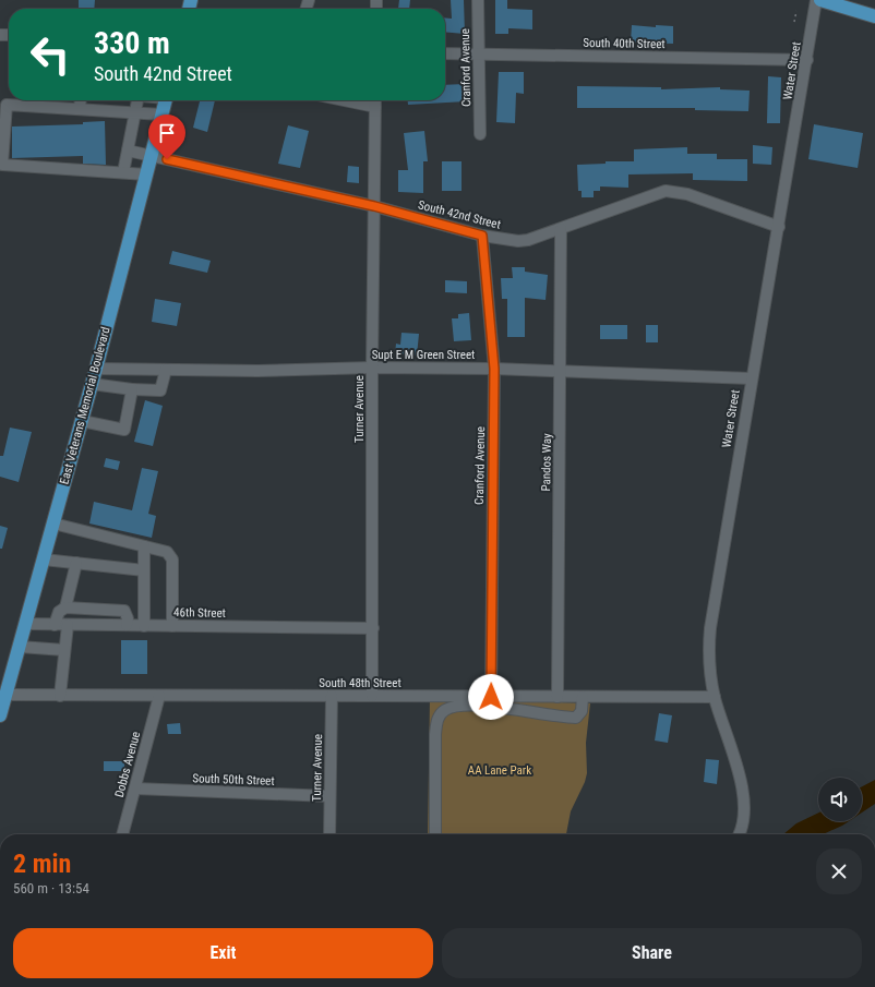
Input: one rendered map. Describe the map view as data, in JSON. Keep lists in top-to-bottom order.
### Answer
{
  "streets": {
    "main road": ["East Veterans Memorial Boulevard"],
    "street": [
      "South 40th Street",
      "Cranford Avenue",
      "Water Street",
      "South 42nd Street",
      "Supt E M Green Street",
      "Turner Avenue",
      "Pandos Way",
      "46th Street",
      "South 48th Street",
      "Dobbs Avenue",
      "South 50th Street"
    ]
  },
  "crossings": [
    ["South 40th Street", "Cranford Avenue"],
    ["South 40th Street", "Water Street"],
    ["Cranford Avenue", "South 42nd Street"],
    ["Cranford Avenue", "Supt E M Green Street"],
    ["Cranford Avenue", "South 48th Street"],
    ["Water Street", "South 42nd Street"],
    ["Water Street", "Supt E M Green Street"],
    ["Water Street", "South 48th Street"],
    ["South 42nd Street", "East Veterans Memorial Boulevard"],
    ["South 42nd Street", "Turner Avenue"],
    ["South 42nd Street", "Pandos Way"],
    ["Supt E M Green Street", "East Veterans Memorial Boulevard"],
    ["Supt E M Green Street", "Turner Avenue"],
    ["Supt E M Green Street", "Pandos Way"],
    ["East Veterans Memorial Boulevard", "46th Street"],
    ["East Veterans Memorial Boulevard", "South 48th Street"],
    ["Turner Avenue", "46th Street"],
    ["Turner Avenue", "South 48th Street"],
    ["Turner Avenue", "South 50th Street"],
    ["Pandos Way", "South 48th Street"],
    ["South 48th Street", "Dobbs Avenue"],
    ["Dobbs Avenue", "South 50th Street"]
  ],
  "parks": ["AA Lane Park"],
  "page": {
    "turn": ["330 m", "South 42nd Street"],
    "heading": ["2 min", "560 m · 13:54"],
    "buttons": ["Exit", "Share"]
  }
}
